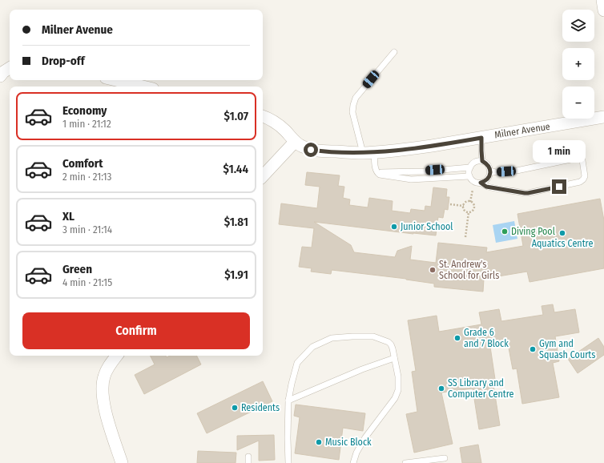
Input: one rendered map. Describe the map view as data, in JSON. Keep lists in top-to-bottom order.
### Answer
{
  "streets": {
    "street": ["Milner Avenue"]
  },
  "places": [
    "Junior School",
    "Diving Pool",
    "Aquatics Centre",
    "St. Andrew's School for Girls",
    "Grade 6 and 7 Block",
    "Gym and Squash Courts",
    "SS Library and Computer Centre",
    "Residents",
    "Music Block"
  ],
  "page": {
    "map_buttons": ["+", "−"],
    "banner": ["Milner Avenue", "Drop-off"],
    "list": [
      {
        "name": "Economy",
        "note": "1 min · 21:12",
        "value": "$1.07"
      },
      {
        "name": "Comfort",
        "note": "2 min · 21:13",
        "value": "$1.44"
      },
      {
        "name": "XL",
        "note": "3 min · 21:14",
        "value": "$1.81"
      },
      {
        "name": "Green",
        "note": "4 min · 21:15",
        "value": "$1.91"
      }
    ],
    "bubble": "1 min",
    "buttons": "Confirm"
  }
}
